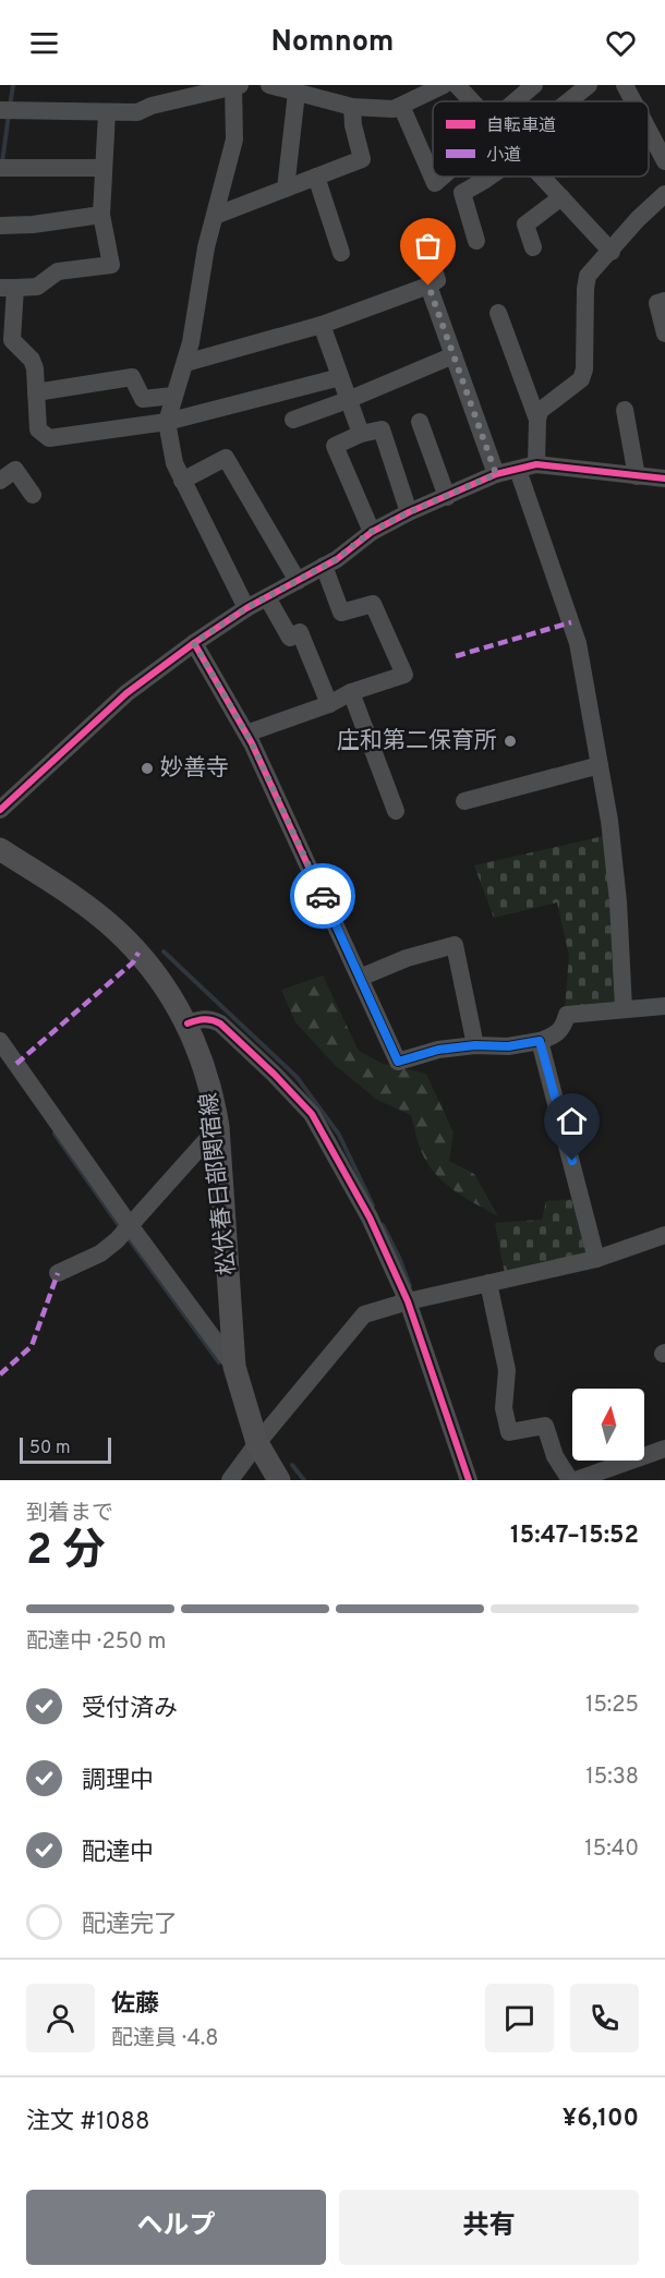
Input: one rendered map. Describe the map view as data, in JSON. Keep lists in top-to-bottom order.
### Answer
{
  "streets": {
    "main road": ["松伏春日部関宿線"]
  },
  "places": ["庄和第二保育所", "妙善寺"],
  "legend": ["自転車道", "小道"],
  "scale_bar": "50 m",
  "north": "top",
  "page": {
    "header": "Nomnom",
    "scale": "50 m",
    "heading": ["2 分", "到着まで", "15:47–15:52"],
    "panel": [
      "佐藤",
      "配達員 · 4.8",
      "注文 #1088",
      "¥6,100"
    ],
    "bar": "配達中 · 250 m",
    "list": [
      ["受付済み", "15:25"],
      ["調理中", "15:38"],
      ["配達中", "15:40"],
      "配達完了"
    ],
    "buttons": ["ヘルプ", "共有"]
  }
}
